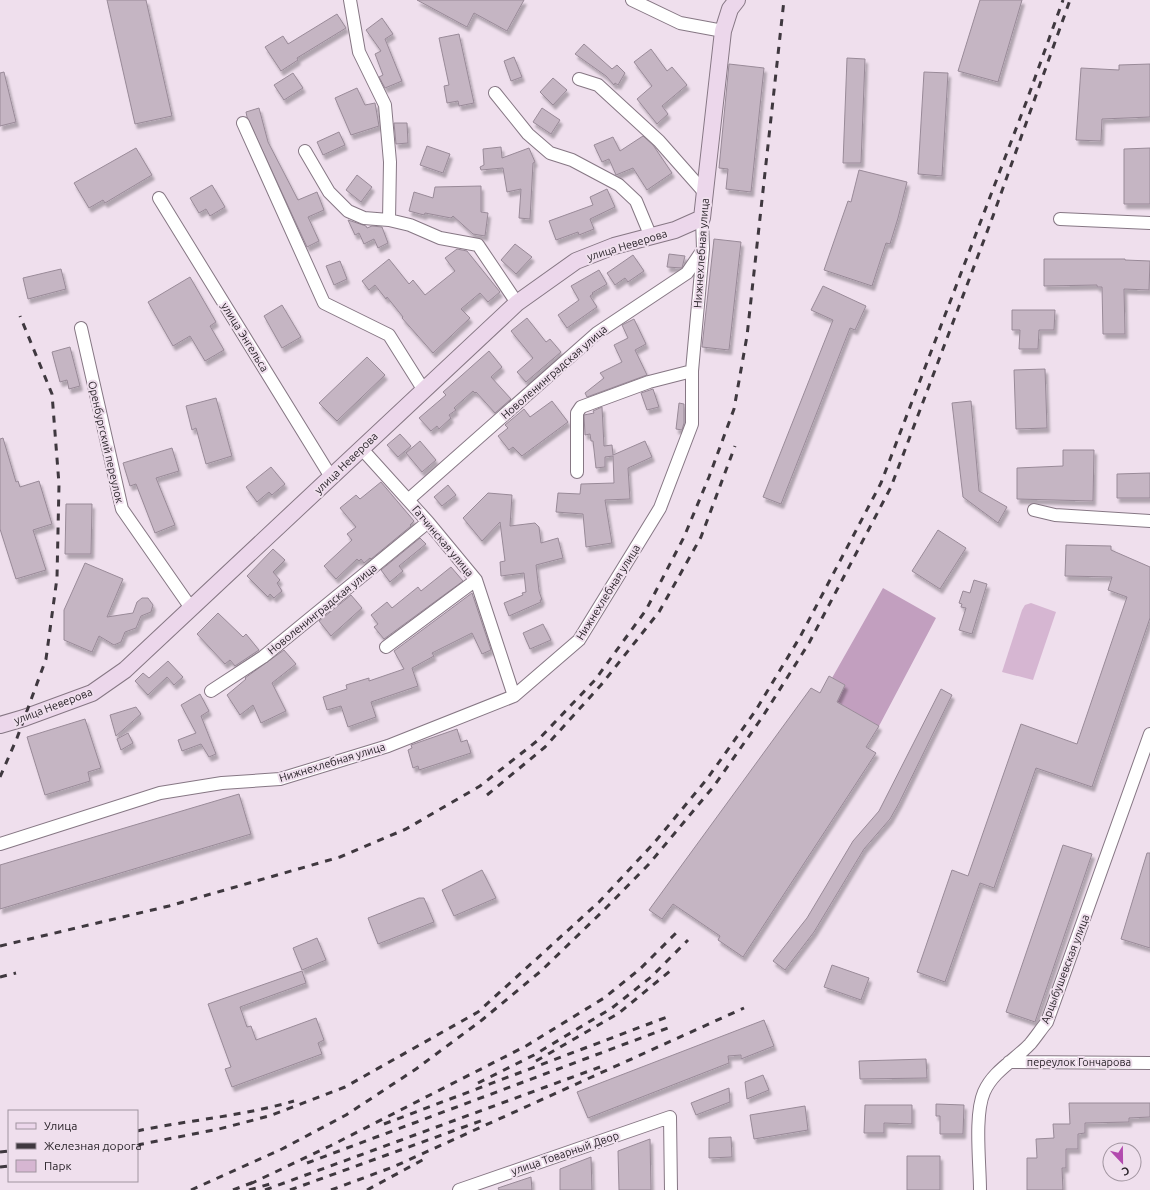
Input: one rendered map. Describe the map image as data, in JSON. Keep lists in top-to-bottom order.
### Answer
{
  "streets": {
    "street": [
      "улица Неверова",
      "Нижнехлебная улица",
      "улица Энгельса",
      "Новоленинградская улица",
      "Оренбургский переулок",
      "Гатчинская улица",
      "Арцыбушевская улица",
      "переулок Гончарова",
      "улица Товарный Двор"
    ]
  },
  "crossings": [
    ["улица Неверова", "Нижнехлебная улица"],
    ["улица Неверова", "улица Энгельса"],
    ["улица Неверова", "Оренбургский переулок"],
    ["улица Неверова", "Гатчинская улица"],
    ["Нижнехлебная улица", "Новоленинградская улица"],
    ["Нижнехлебная улица", "Гатчинская улица"],
    ["Новоленинградская улица", "Гатчинская улица"],
    ["Арцыбушевская улица", "переулок Гончарова"]
  ],
  "legend": ["Улица", "Железная дорога", "Парк"],
  "north": "bottom"
}
